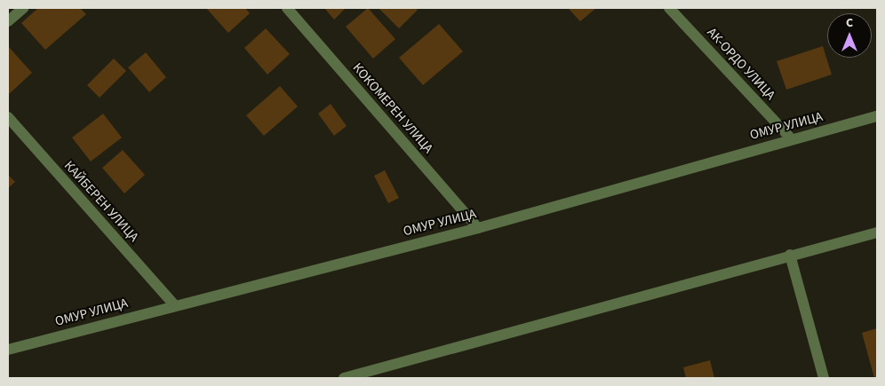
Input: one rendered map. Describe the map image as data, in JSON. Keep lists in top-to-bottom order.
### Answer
{
  "streets": {
    "street": [
      "АК-ОРДО УЛИЦА",
      "КОКОМЕРЕН УЛИЦА",
      "ОМУР УЛИЦА",
      "КАЙБЕРЕН УЛИЦА"
    ]
  },
  "crossings": [
    ["АК-ОРДО УЛИЦА", "ОМУР УЛИЦА"],
    ["КОКОМЕРЕН УЛИЦА", "ОМУР УЛИЦА"],
    ["ОМУР УЛИЦА", "КАЙБЕРЕН УЛИЦА"]
  ],
  "north": "top"
}
